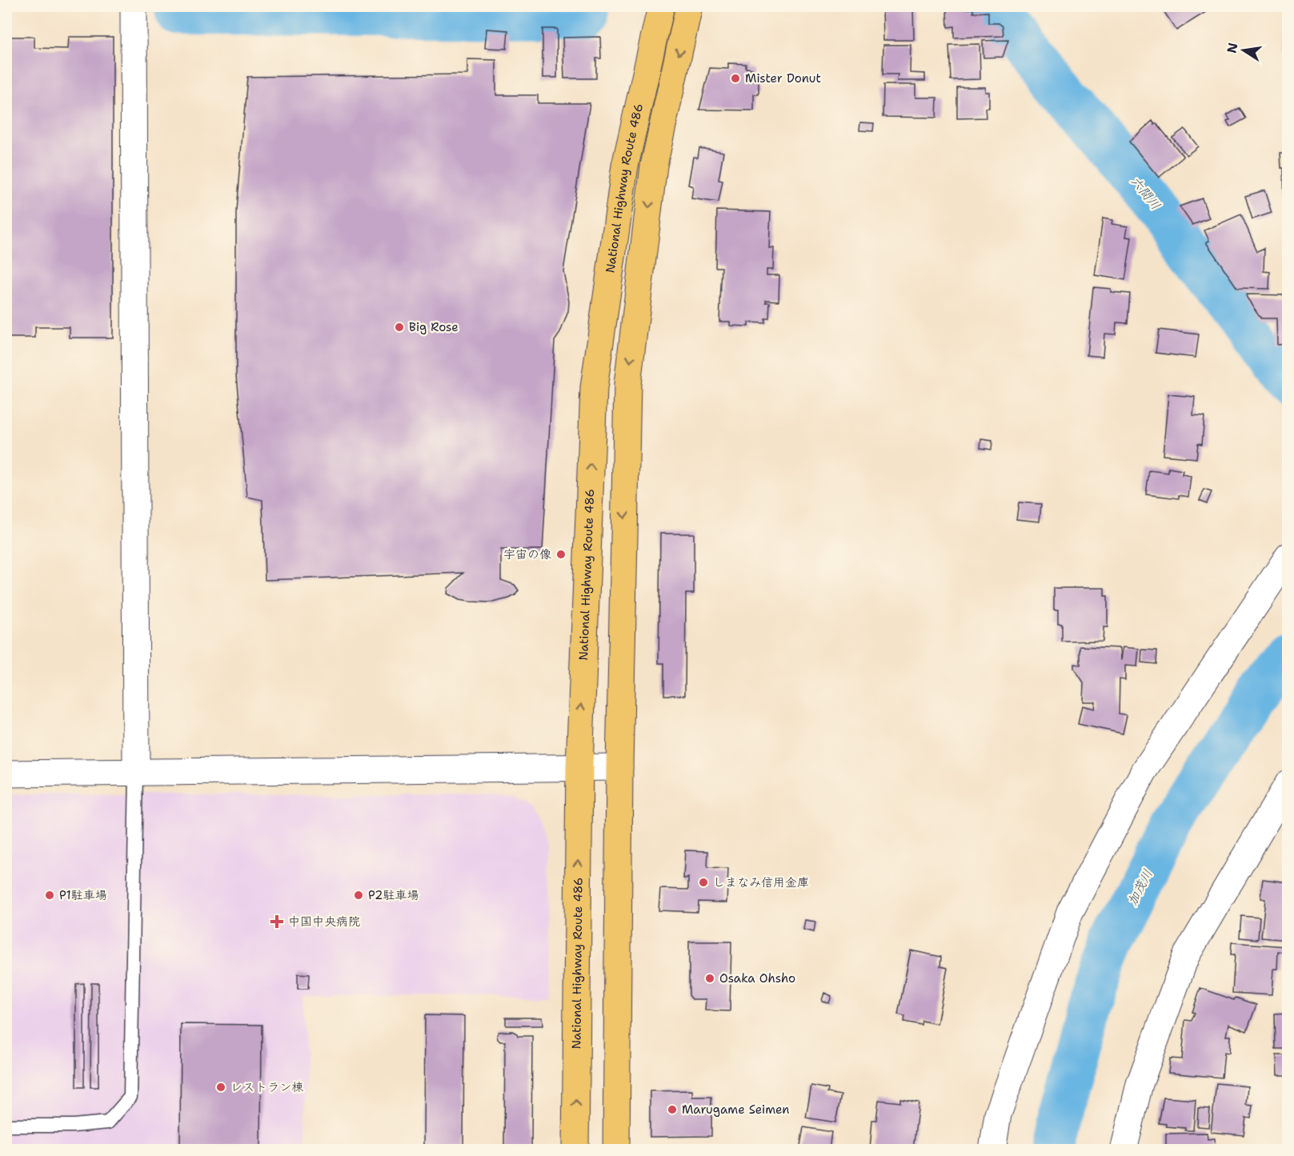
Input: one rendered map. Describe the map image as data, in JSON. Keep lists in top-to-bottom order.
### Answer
{
  "streets": {
    "highway": ["National Highway Route 486"]
  },
  "water": ["六間川", "加茂川"],
  "places": {
    "other": [
      "Mister Donut",
      "Big Rose",
      "宇宙の像",
      "しまなみ信用金庫",
      "P1駐車場",
      "P2駐車場",
      "Osaka Ohsho",
      "レストラン棟",
      "Marugame Seimen"
    ],
    "health": ["中国中央病院"]
  },
  "north": "left"
}
